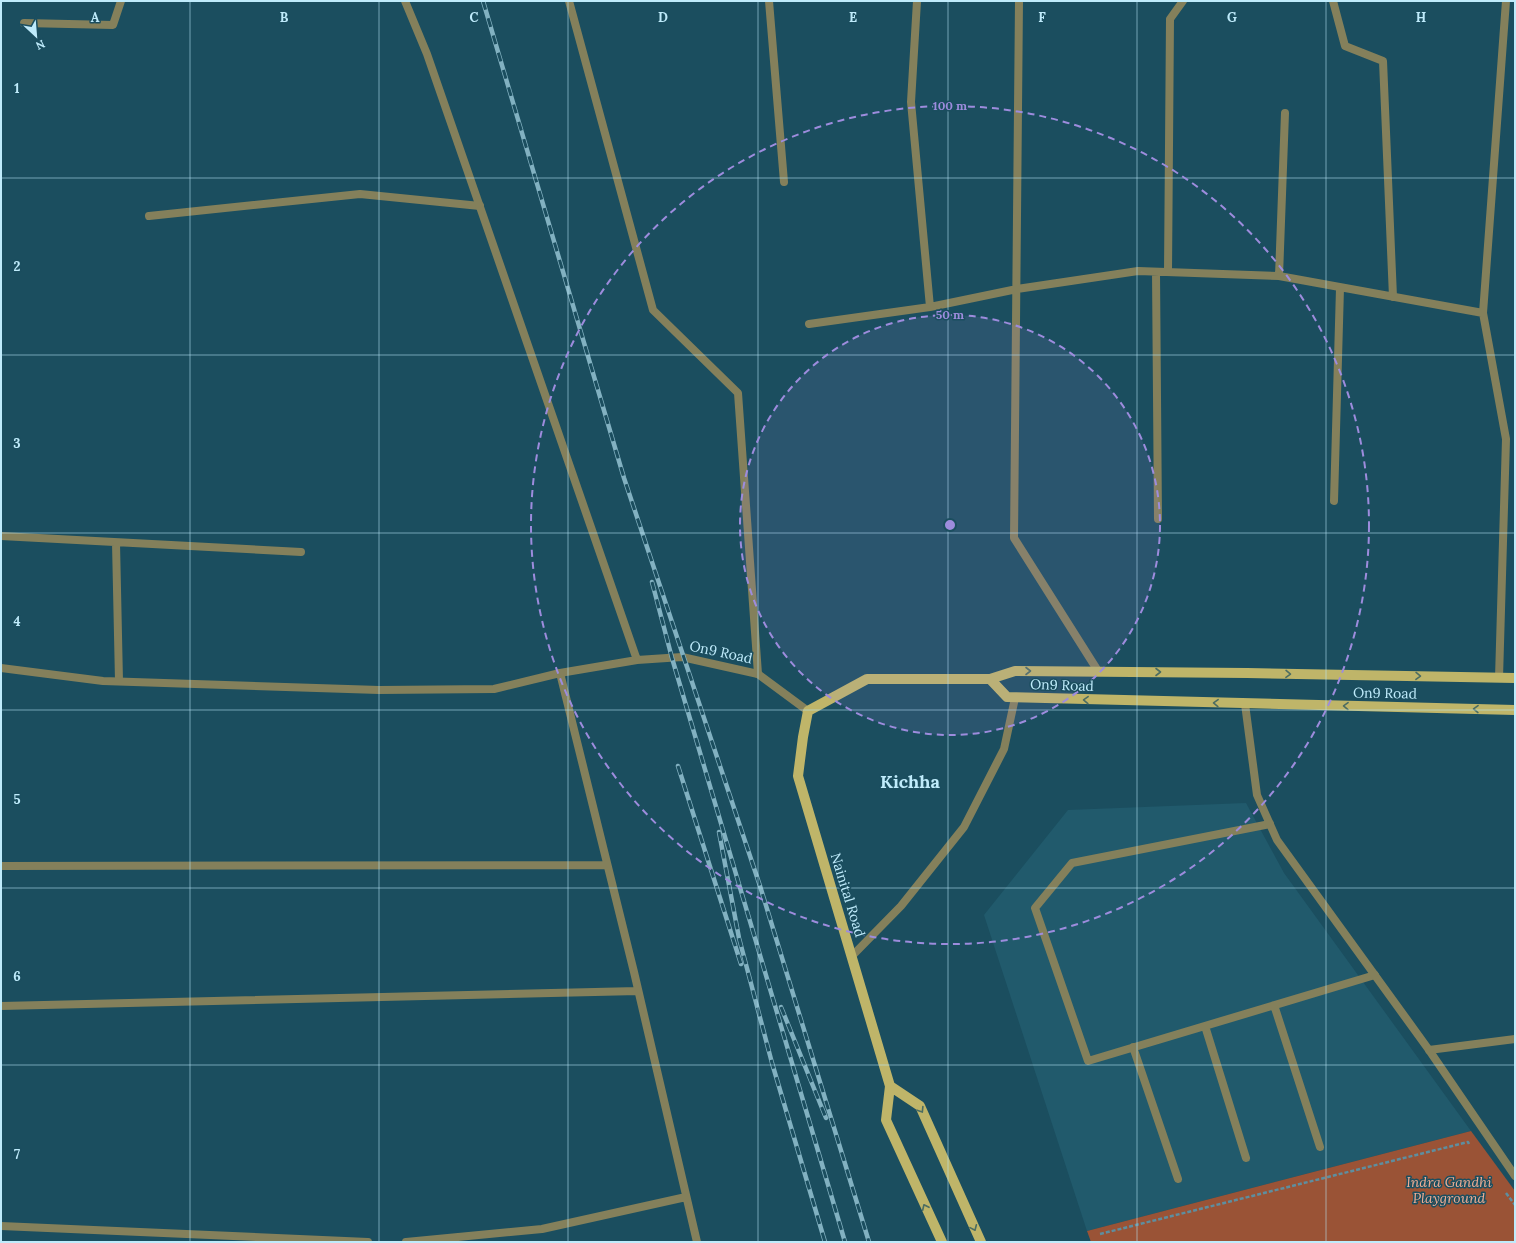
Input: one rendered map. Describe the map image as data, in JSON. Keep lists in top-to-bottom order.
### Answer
{
  "streets": {
    "main road": ["On9 Road", "Nainital Road"]
  },
  "crossings": [
    ["On9 Road", "Nainital Road"]
  ],
  "one_way": ["On9 Road"],
  "districts": ["Kichha"],
  "parks": ["Indra Gandhi Playground"],
  "north": "bottom right",
  "grid": {
    "columns": [
      "A",
      "B",
      "C",
      "D",
      "E",
      "F",
      "G",
      "H"
    ],
    "rows": [
      "1",
      "2",
      "3",
      "4",
      "5",
      "6",
      "7"
    ]
  },
  "rings": ["100 m", "50 m"]
}
